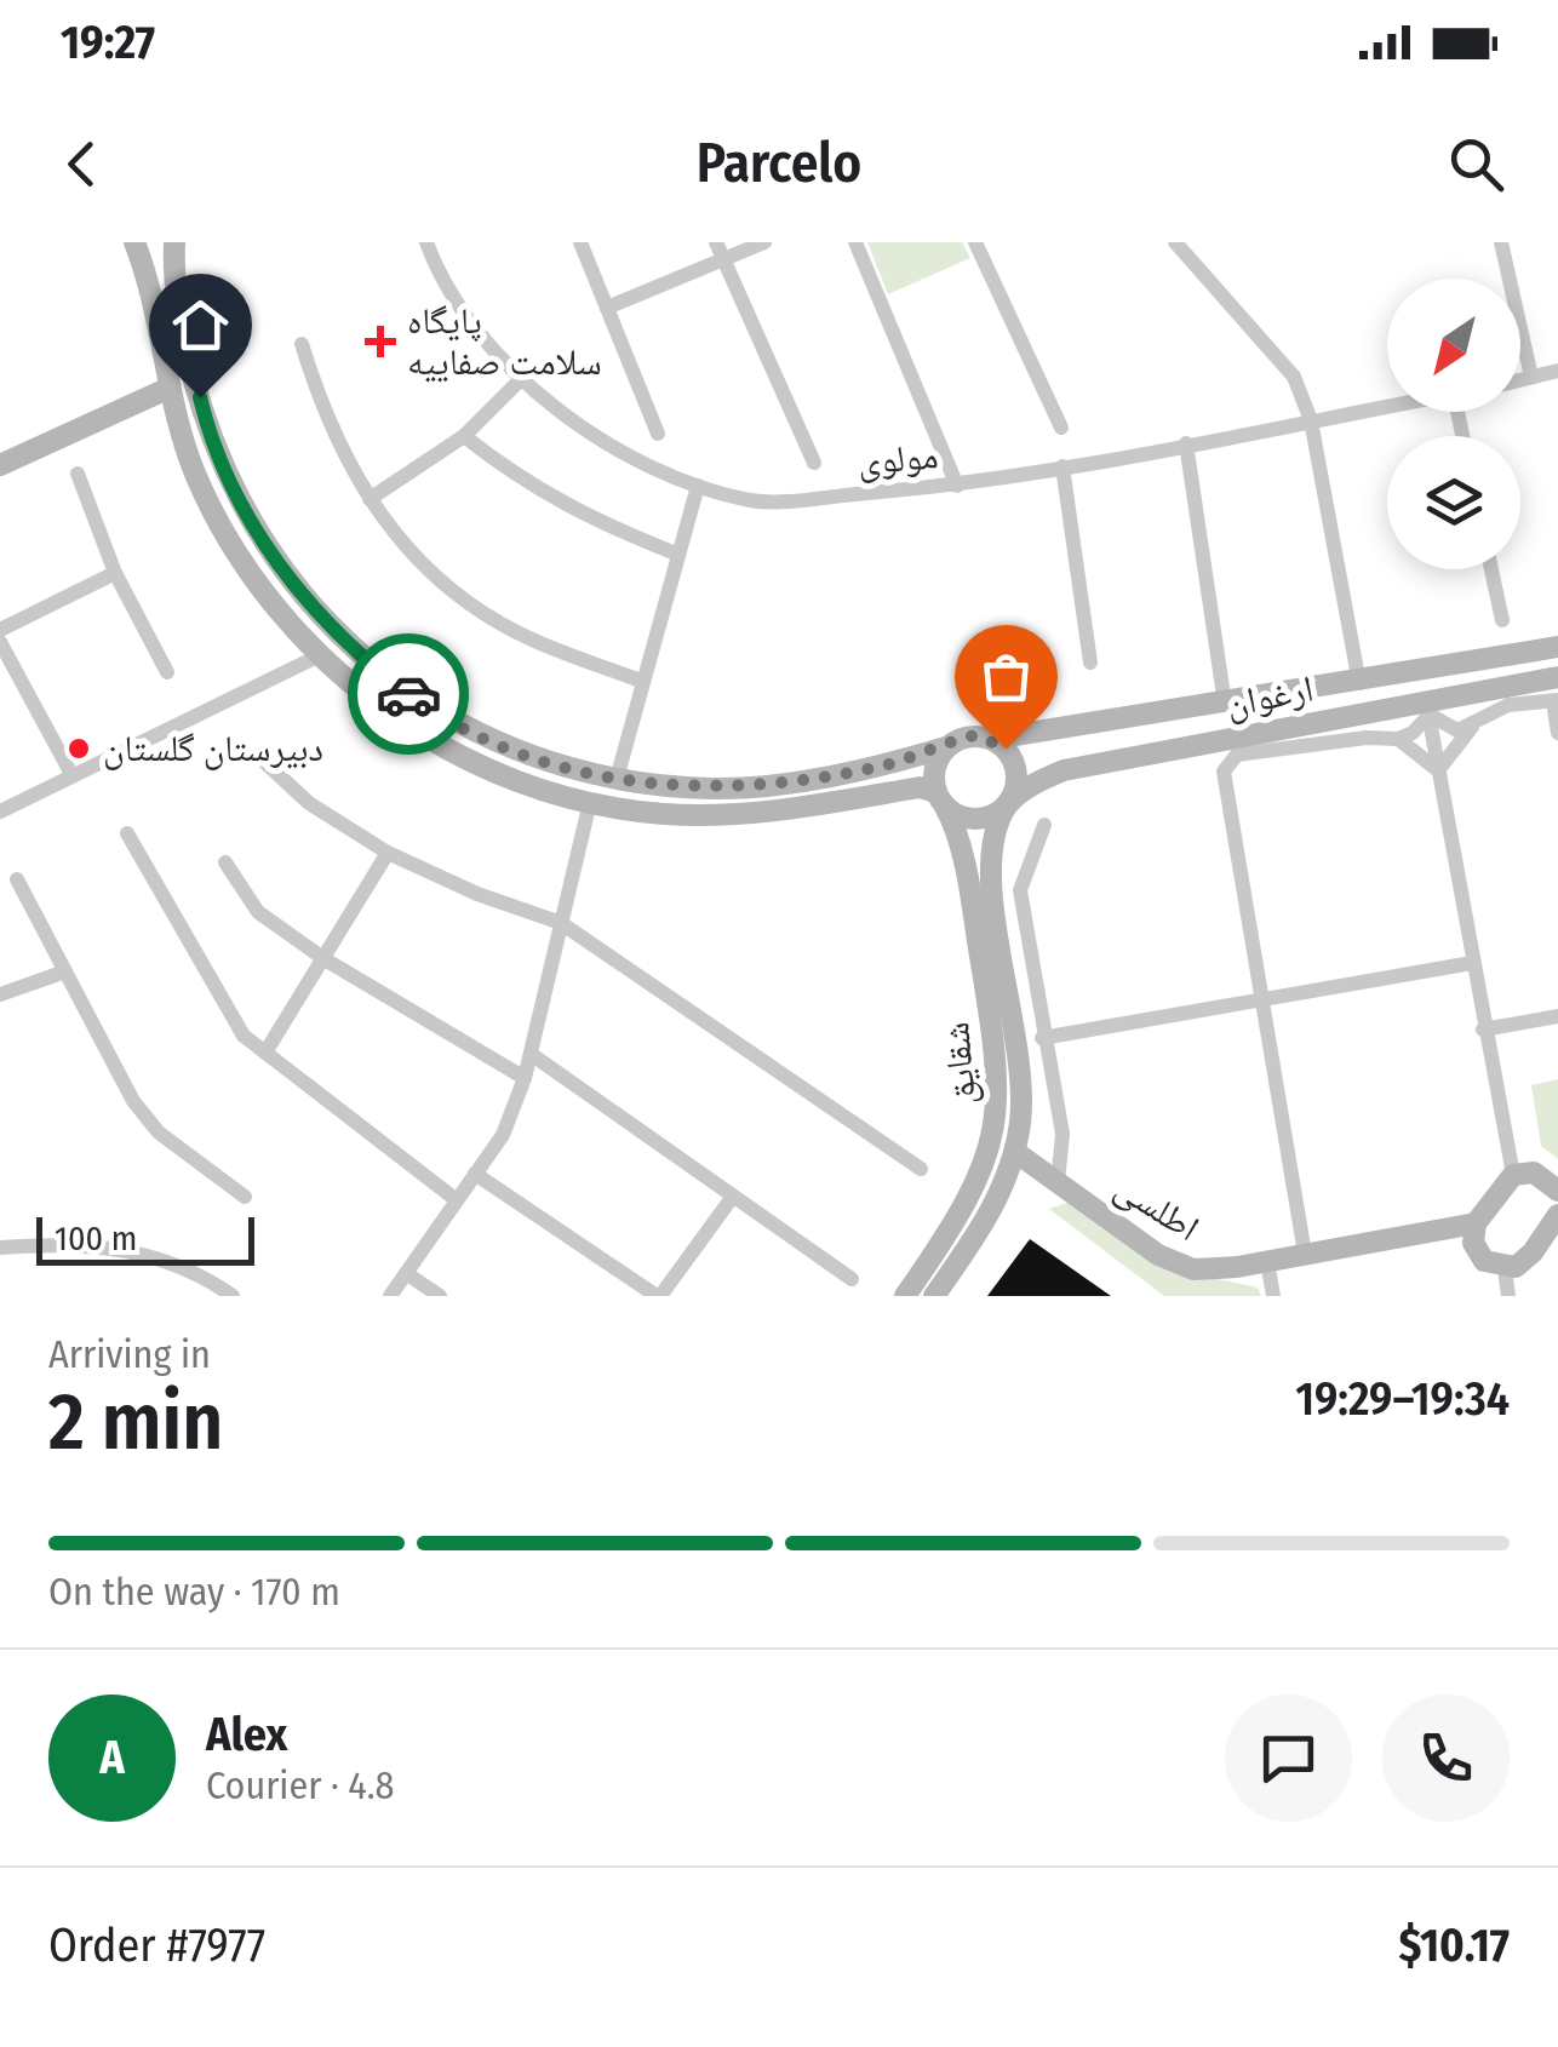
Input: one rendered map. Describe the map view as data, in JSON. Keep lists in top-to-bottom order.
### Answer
{
  "streets": {
    "main road": ["ارغوان", "شقایق", "اطلسی"],
    "street": ["مولوی"]
  },
  "crossings": [
    ["ارغوان", "شقایق"],
    ["شقایق", "اطلسی"]
  ],
  "places": {
    "health": ["پایگاه سلامت صفاییه"],
    "other": ["دبیرستان گلستان"]
  },
  "scale_bar": "100 m",
  "north": "bottom left",
  "page": {
    "status": "19:27",
    "header": "Parcelo",
    "scale": "100 m",
    "heading": ["2 min", "Arriving in", "19:29–19:34"],
    "panel": [
      "Alex",
      "Courier · 4.8",
      "Order #7977",
      "$10.17"
    ],
    "bar": "On the way · 170 m",
    "round": "A"
  }
}
